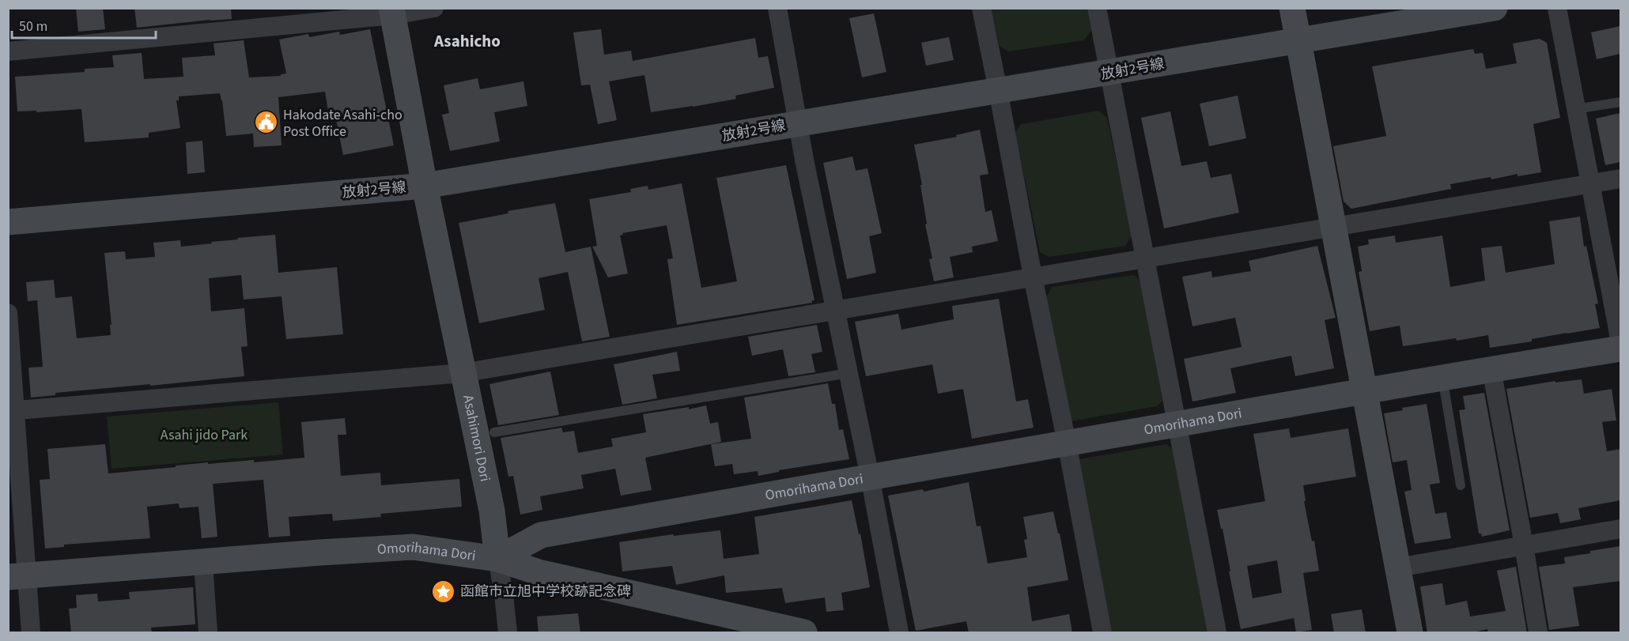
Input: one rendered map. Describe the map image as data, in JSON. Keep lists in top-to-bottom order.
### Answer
{
  "streets": {
    "street": ["放射2号線", "Omorihama Dori", "Asahimori Dori"]
  },
  "crossings": [
    ["放射2号線", "Asahimori Dori"],
    ["Omorihama Dori", "Asahimori Dori"]
  ],
  "districts": ["Asahicho"],
  "parks": ["Asahi jido Park"],
  "places": {
    "public building": ["Hakodate Asahi-cho Post Office"],
    "place": ["函館市立旭中学校跡記念碑"]
  },
  "scale_bar": "50 m"
}
